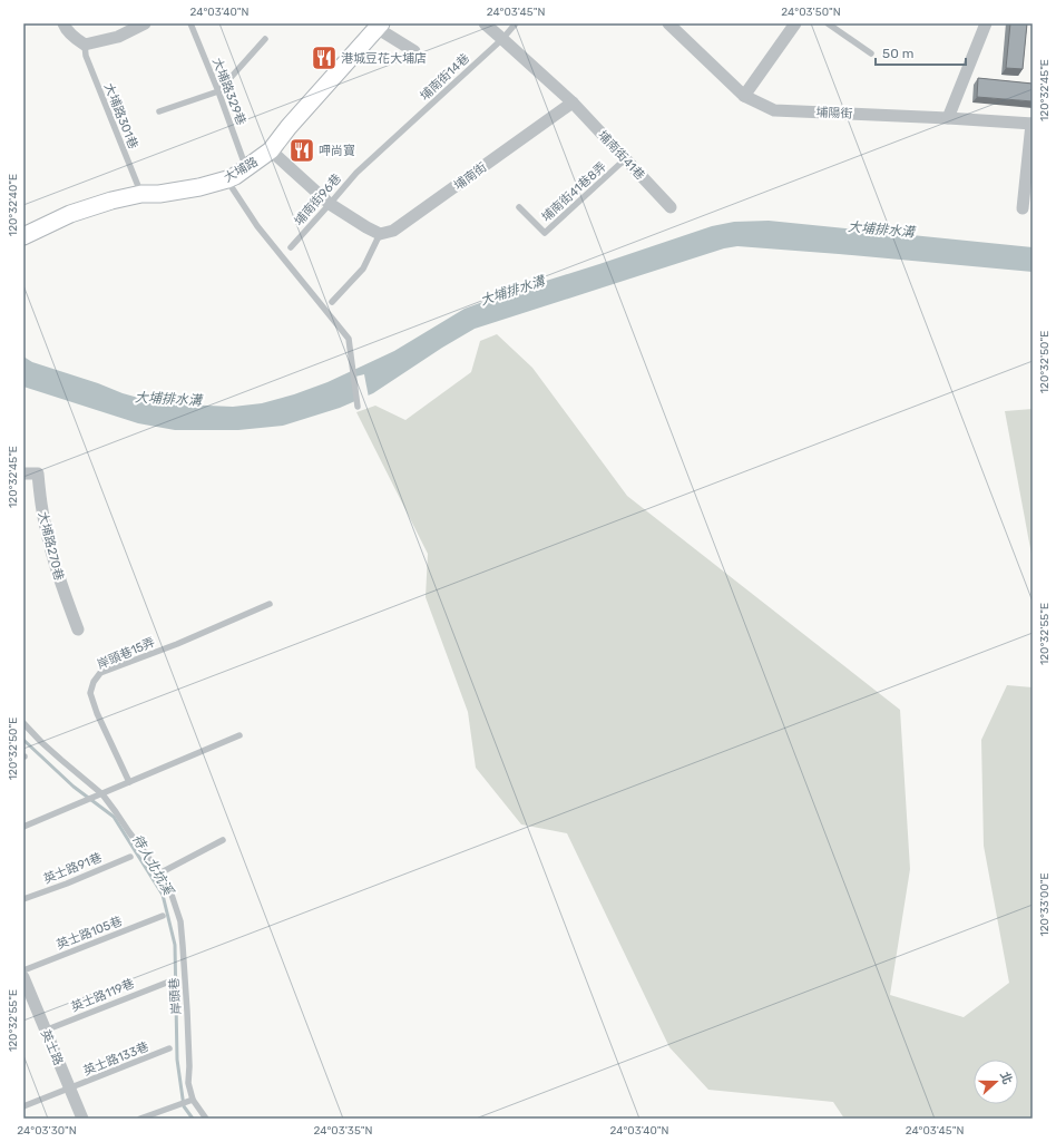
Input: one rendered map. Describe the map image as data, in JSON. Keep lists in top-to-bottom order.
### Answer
{
  "streets": {
    "main road": ["大埔路"],
    "street": [
      "埔陽街",
      "埔南街41巷",
      "埔南街",
      "大埔路270巷",
      "英士路"
    ],
    "lane": [
      "埔南街14巷",
      "大埔路329巷",
      "大埔路301巷",
      "埔南街41巷8弄",
      "埔南街96巷",
      "岸頭巷15弄",
      "英士路91巷",
      "英士路105巷",
      "英士路119巷",
      "岸頭巷",
      "英士路133巷"
    ]
  },
  "crossings": [
    ["埔南街14巷", "埔南街96巷"],
    ["大埔路329巷", "大埔路"],
    ["大埔路301巷", "大埔路"],
    ["埔南街41巷", "埔南街"],
    ["埔南街41巷", "埔南街41巷8弄"],
    ["英士路119巷", "英士路"],
    ["英士路", "英士路133巷"]
  ],
  "water": ["大埔排水溝", "待人北坑溪"],
  "places": {
    "restaurant": ["港城豆花大埔店", "呷尚寶"]
  },
  "scale_bar": "50 m",
  "north": "right",
  "coordinates": [
    "24°03'40\"N",
    "24°03'45\"N",
    "24°03'50\"N",
    "120°32'45\"E",
    "120°32'40\"E",
    "120°32'50\"E",
    "120°32'55\"E",
    "120°33'00\"E",
    "24°03'30\"N",
    "24°03'35\"N"
  ]
}
